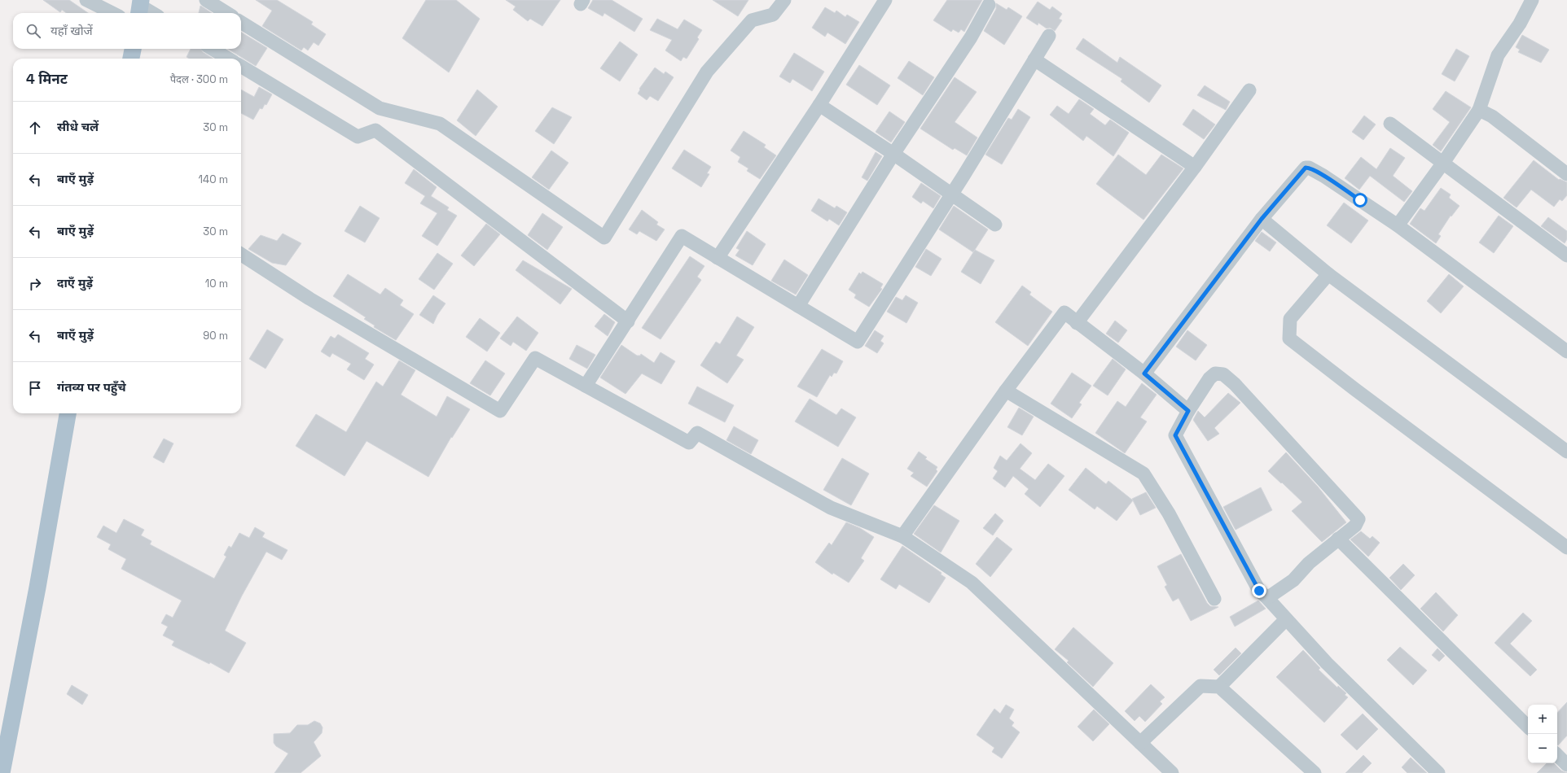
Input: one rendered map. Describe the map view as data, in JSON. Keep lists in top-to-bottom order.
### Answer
{
  "page": {
    "search": "यहाँ खोजें",
    "heading": ["4 मिनट", "पैदल · 300 m"],
    "list": [
      ["सीधे चलें", "30 m"],
      ["बाएँ मुड़ें", "140 m"],
      ["बाएँ मुड़ें", "30 m"],
      ["दाएँ मुड़ें", "10 m"],
      ["बाएँ मुड़ें", "90 m"],
      "गंतव्य पर पहुँचे"
    ],
    "map_buttons": ["+", "−"]
  }
}
